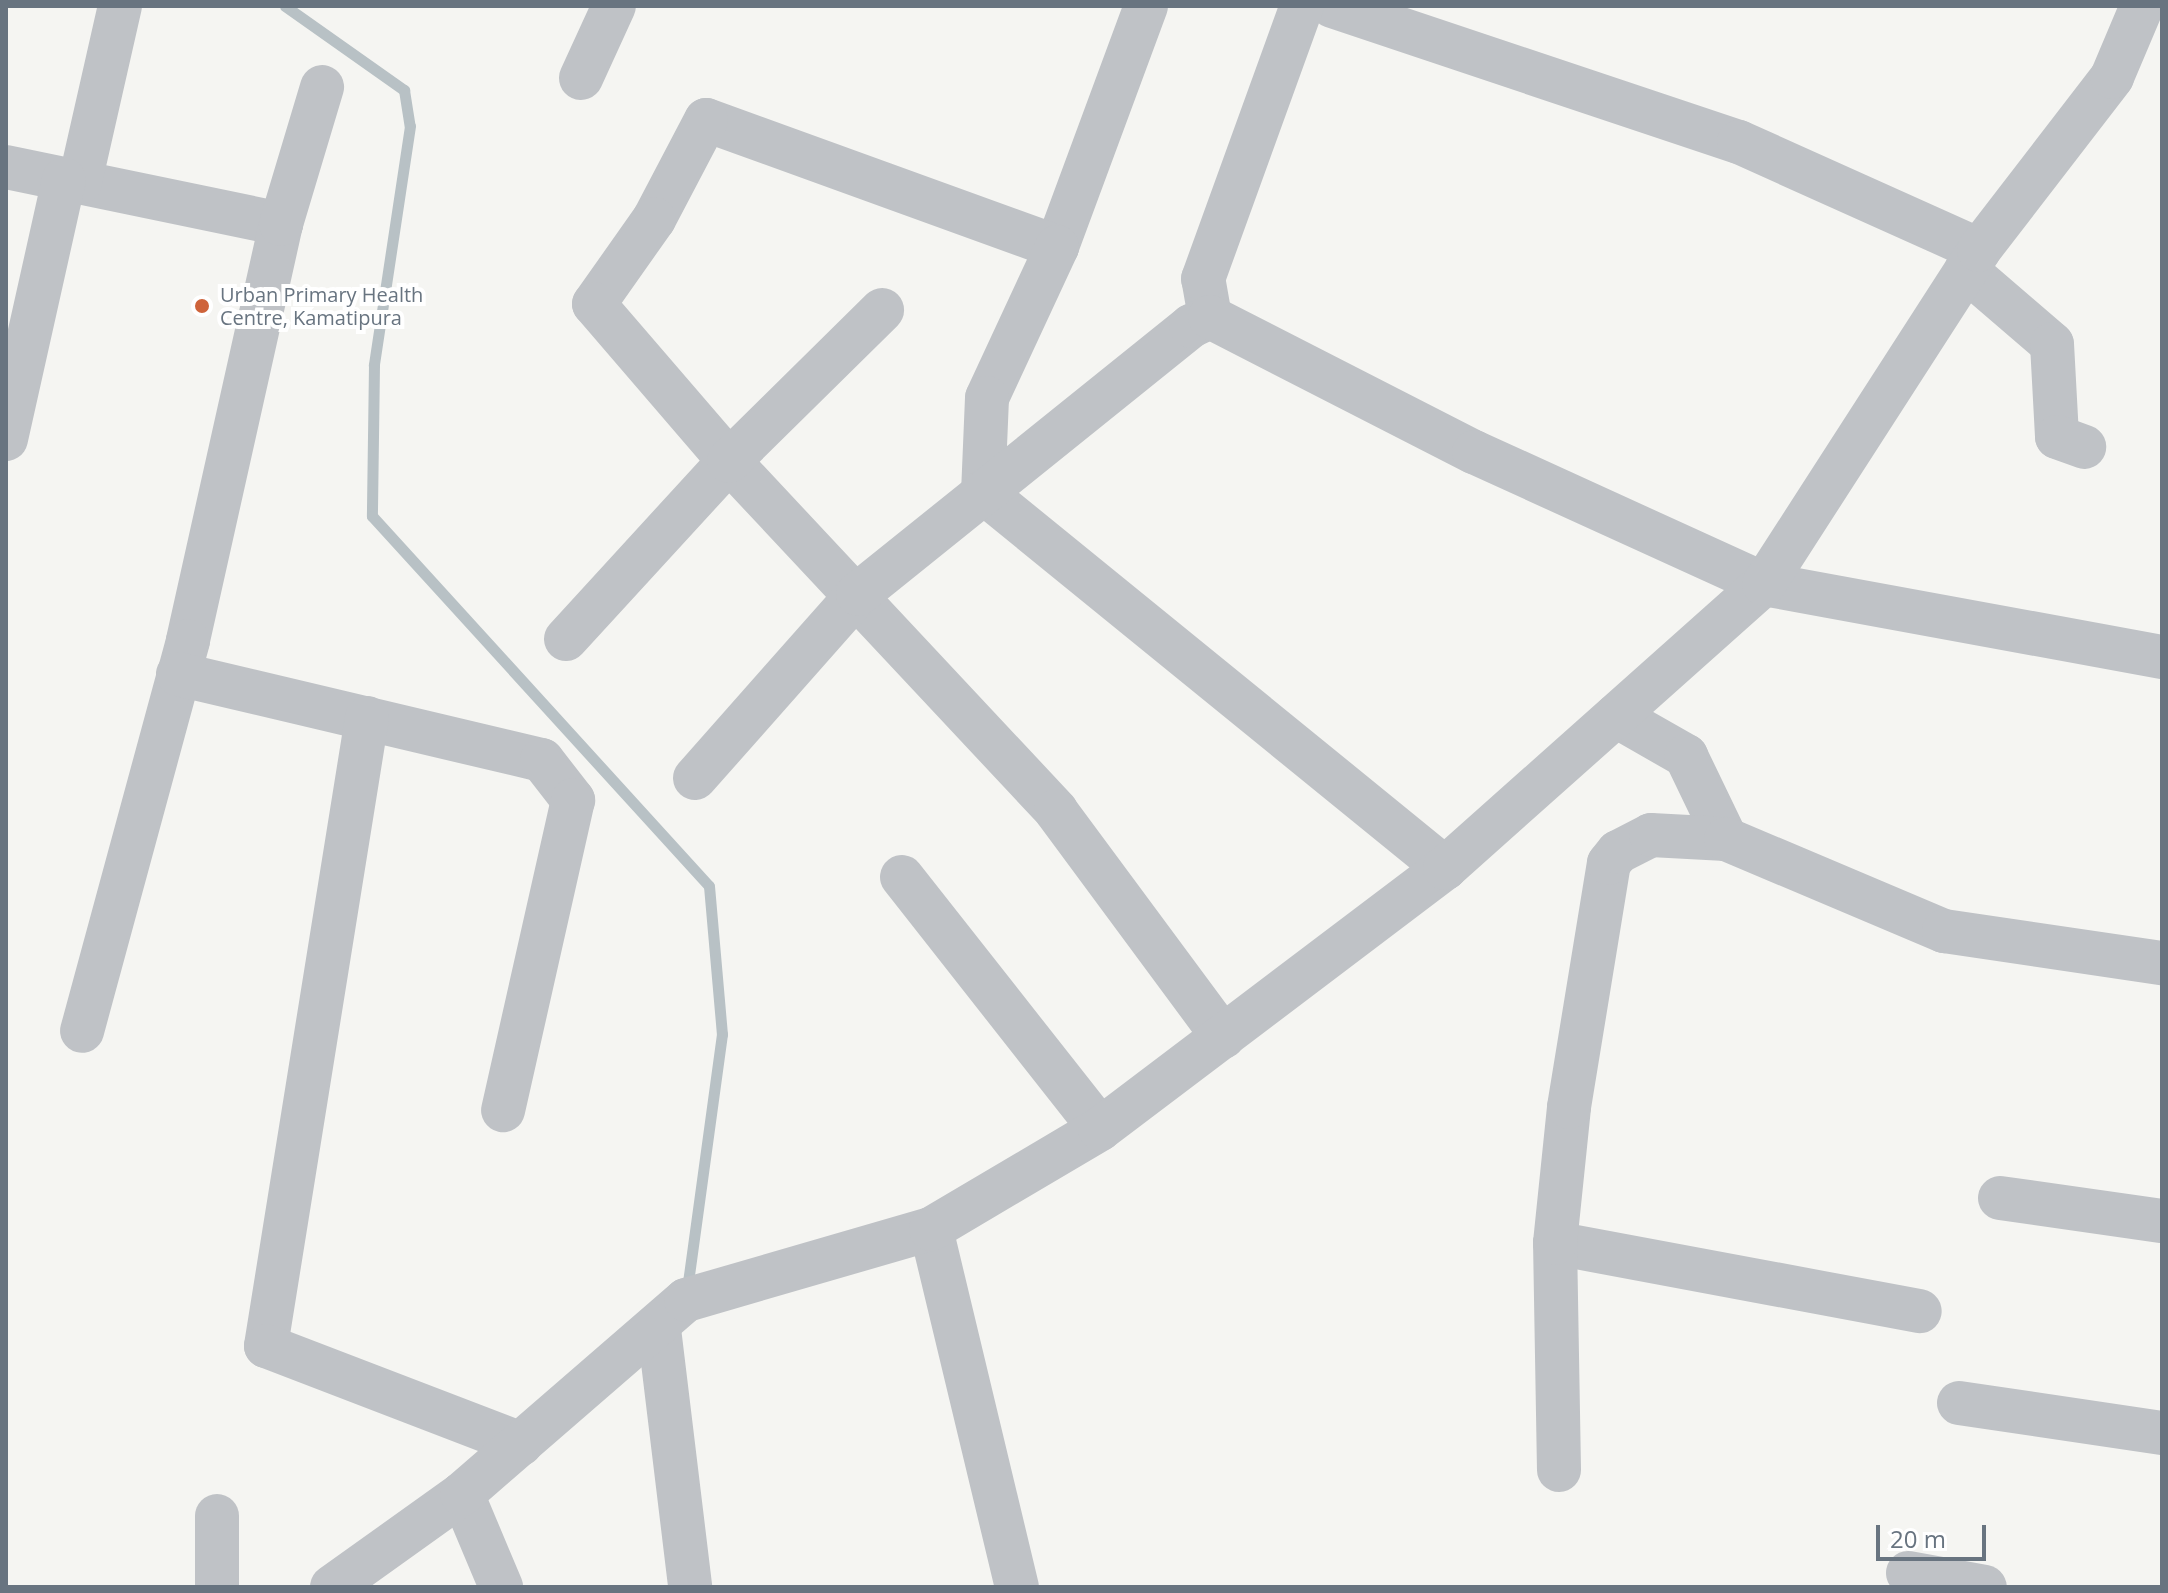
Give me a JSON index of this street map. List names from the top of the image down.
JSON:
{
  "places": ["Urban Primary Health Centre, Kamatipura"],
  "scale_bar": "20 m"
}
